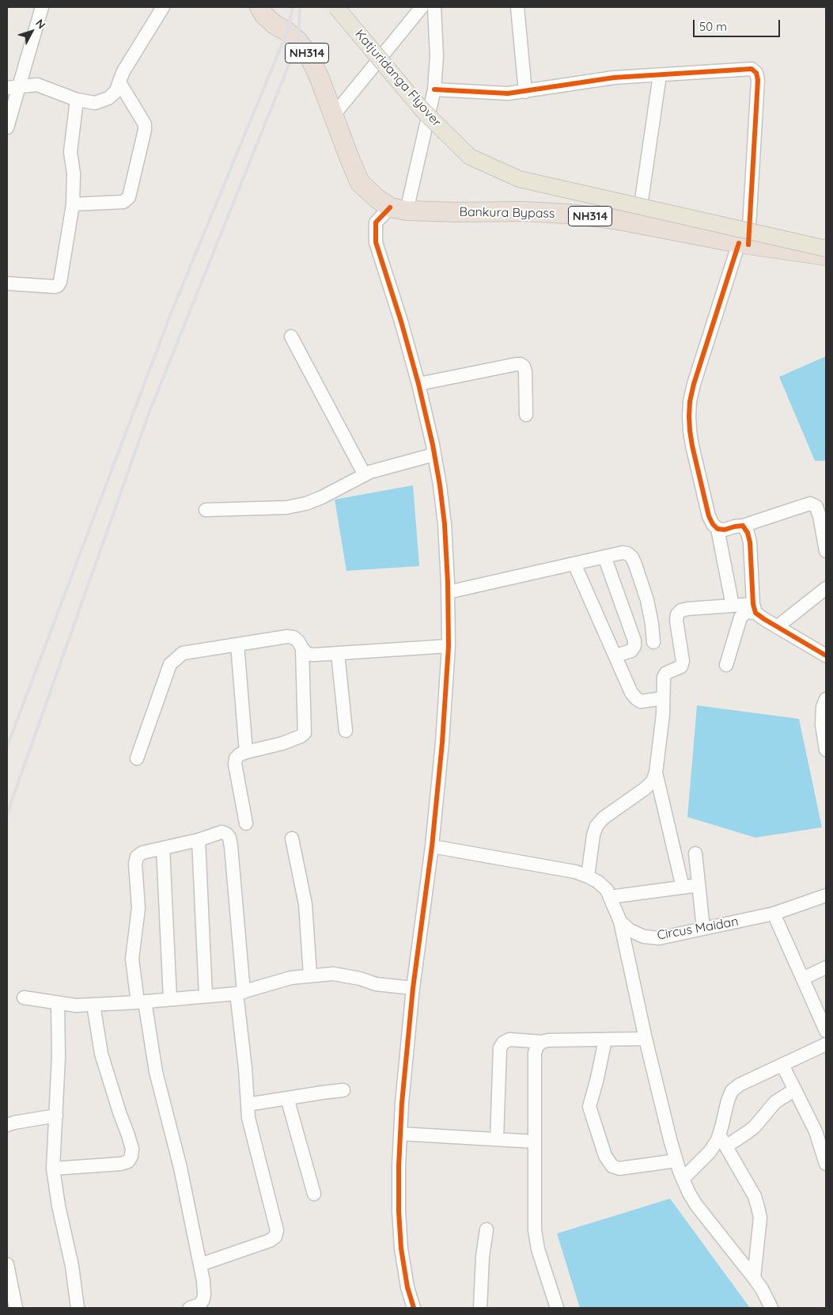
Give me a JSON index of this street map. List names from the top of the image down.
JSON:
{
  "streets": {
    "highway": ["NH314", "Bankura Bypass"],
    "main road": ["Katjuridanga Flyover"],
    "street": ["Circus Maidan"]
  },
  "crossings": [
    ["NH314", "Bankura Bypass"]
  ],
  "scale_bar": "50 m",
  "north": "top right"
}
